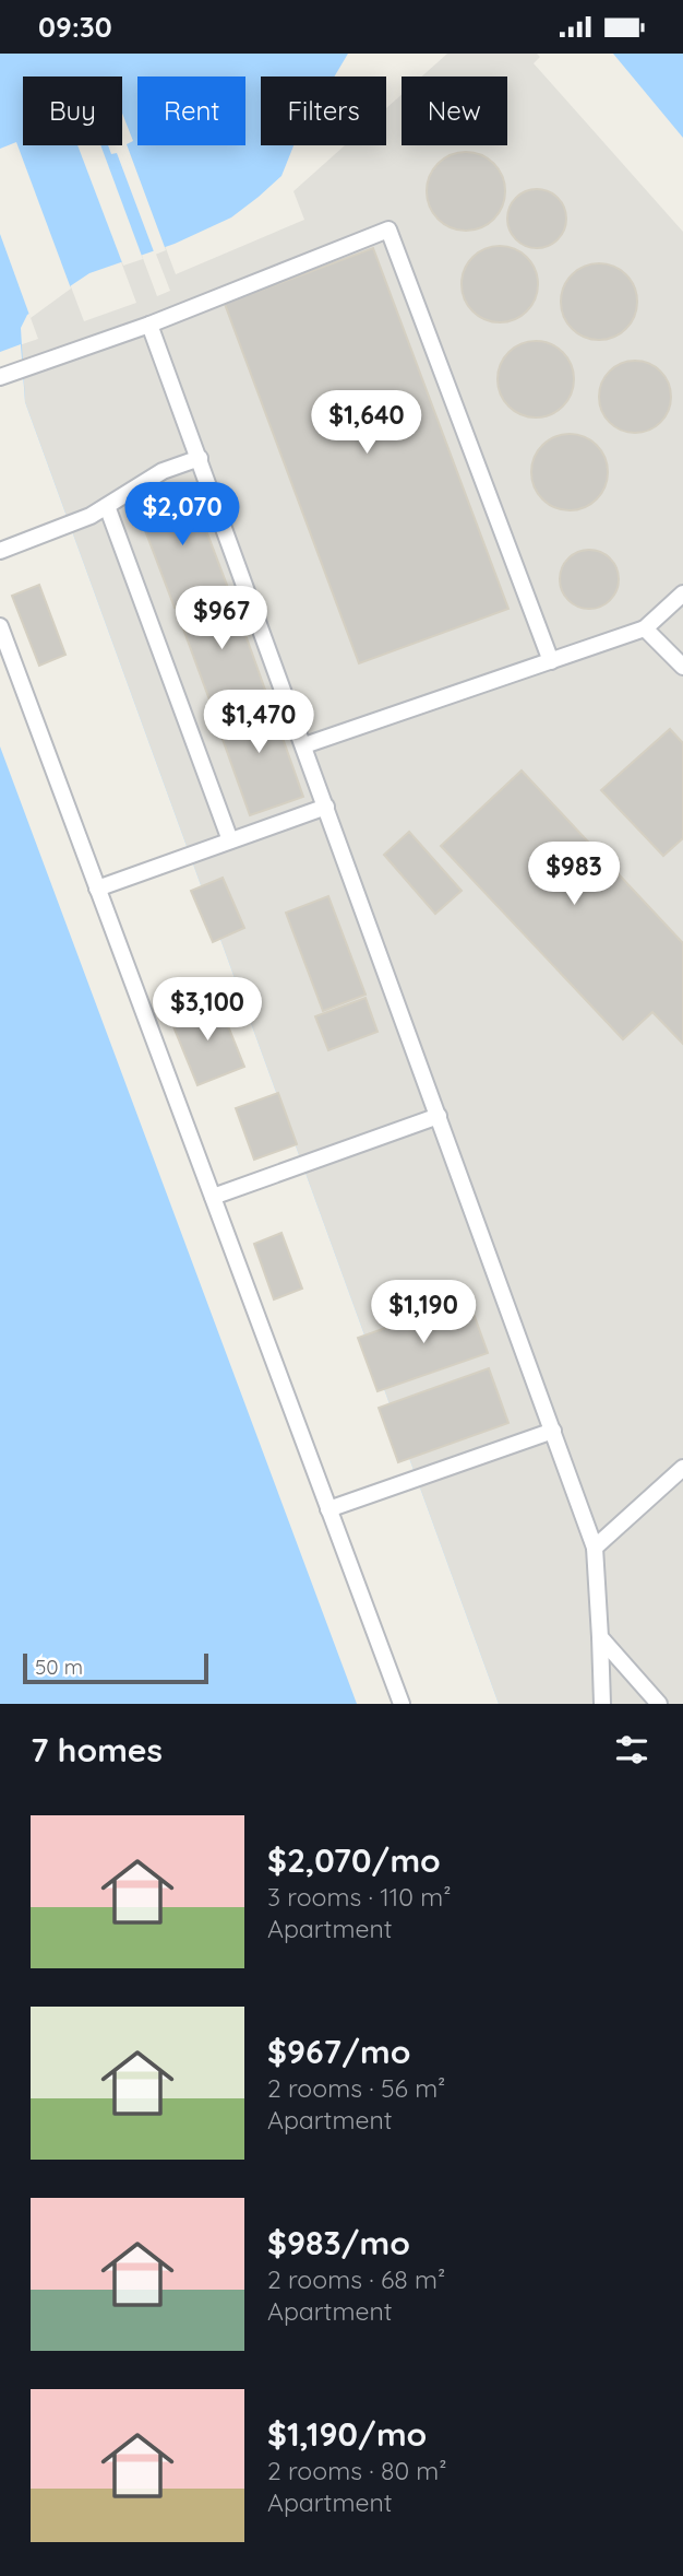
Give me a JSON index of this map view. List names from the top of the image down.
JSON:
{
  "scale_bar": "50 m",
  "page": {
    "status": "09:30",
    "chip": [
      "Buy",
      "Rent",
      "Filters",
      "New"
    ],
    "price": [
      "$1,640",
      "$2,070",
      "$967",
      "$1,470",
      "$983",
      "$3,100",
      "$1,190"
    ],
    "scale": "50 m",
    "heading": "7 homes",
    "list": [
      {
        "name": "$2,070/mo",
        "note": "3 rooms · 110 m² · Apartment"
      },
      {
        "name": "$967/mo",
        "note": "2 rooms · 56 m² · Apartment"
      },
      {
        "name": "$983/mo",
        "note": "2 rooms · 68 m² · Apartment"
      },
      {
        "name": "$1,190/mo",
        "note": "2 rooms · 80 m² · Apartment"
      }
    ]
  }
}
